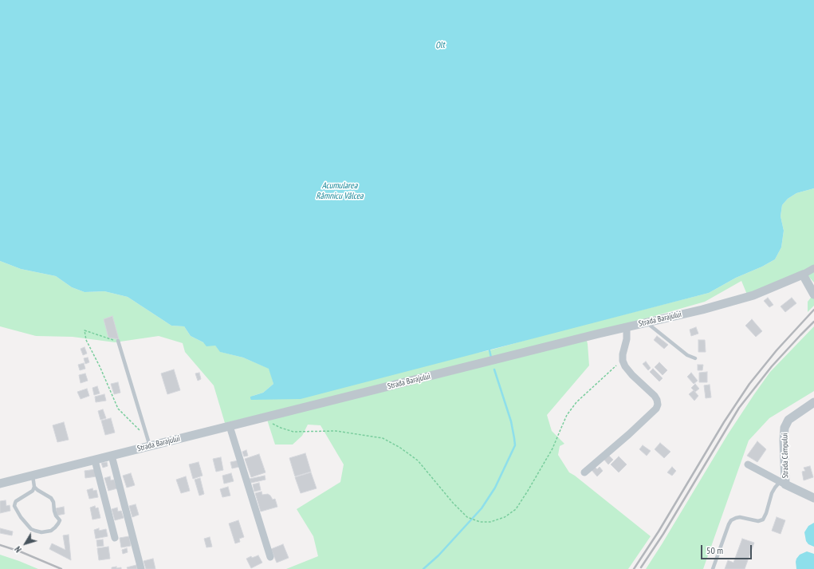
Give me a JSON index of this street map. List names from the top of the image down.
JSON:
{
  "streets": {
    "street": ["Strada Barajului", "Strada Câmpului"]
  },
  "water": ["Olt", "Acumularea Râmnicu Vâlcea"],
  "scale_bar": "50 m",
  "north": "bottom left"
}
